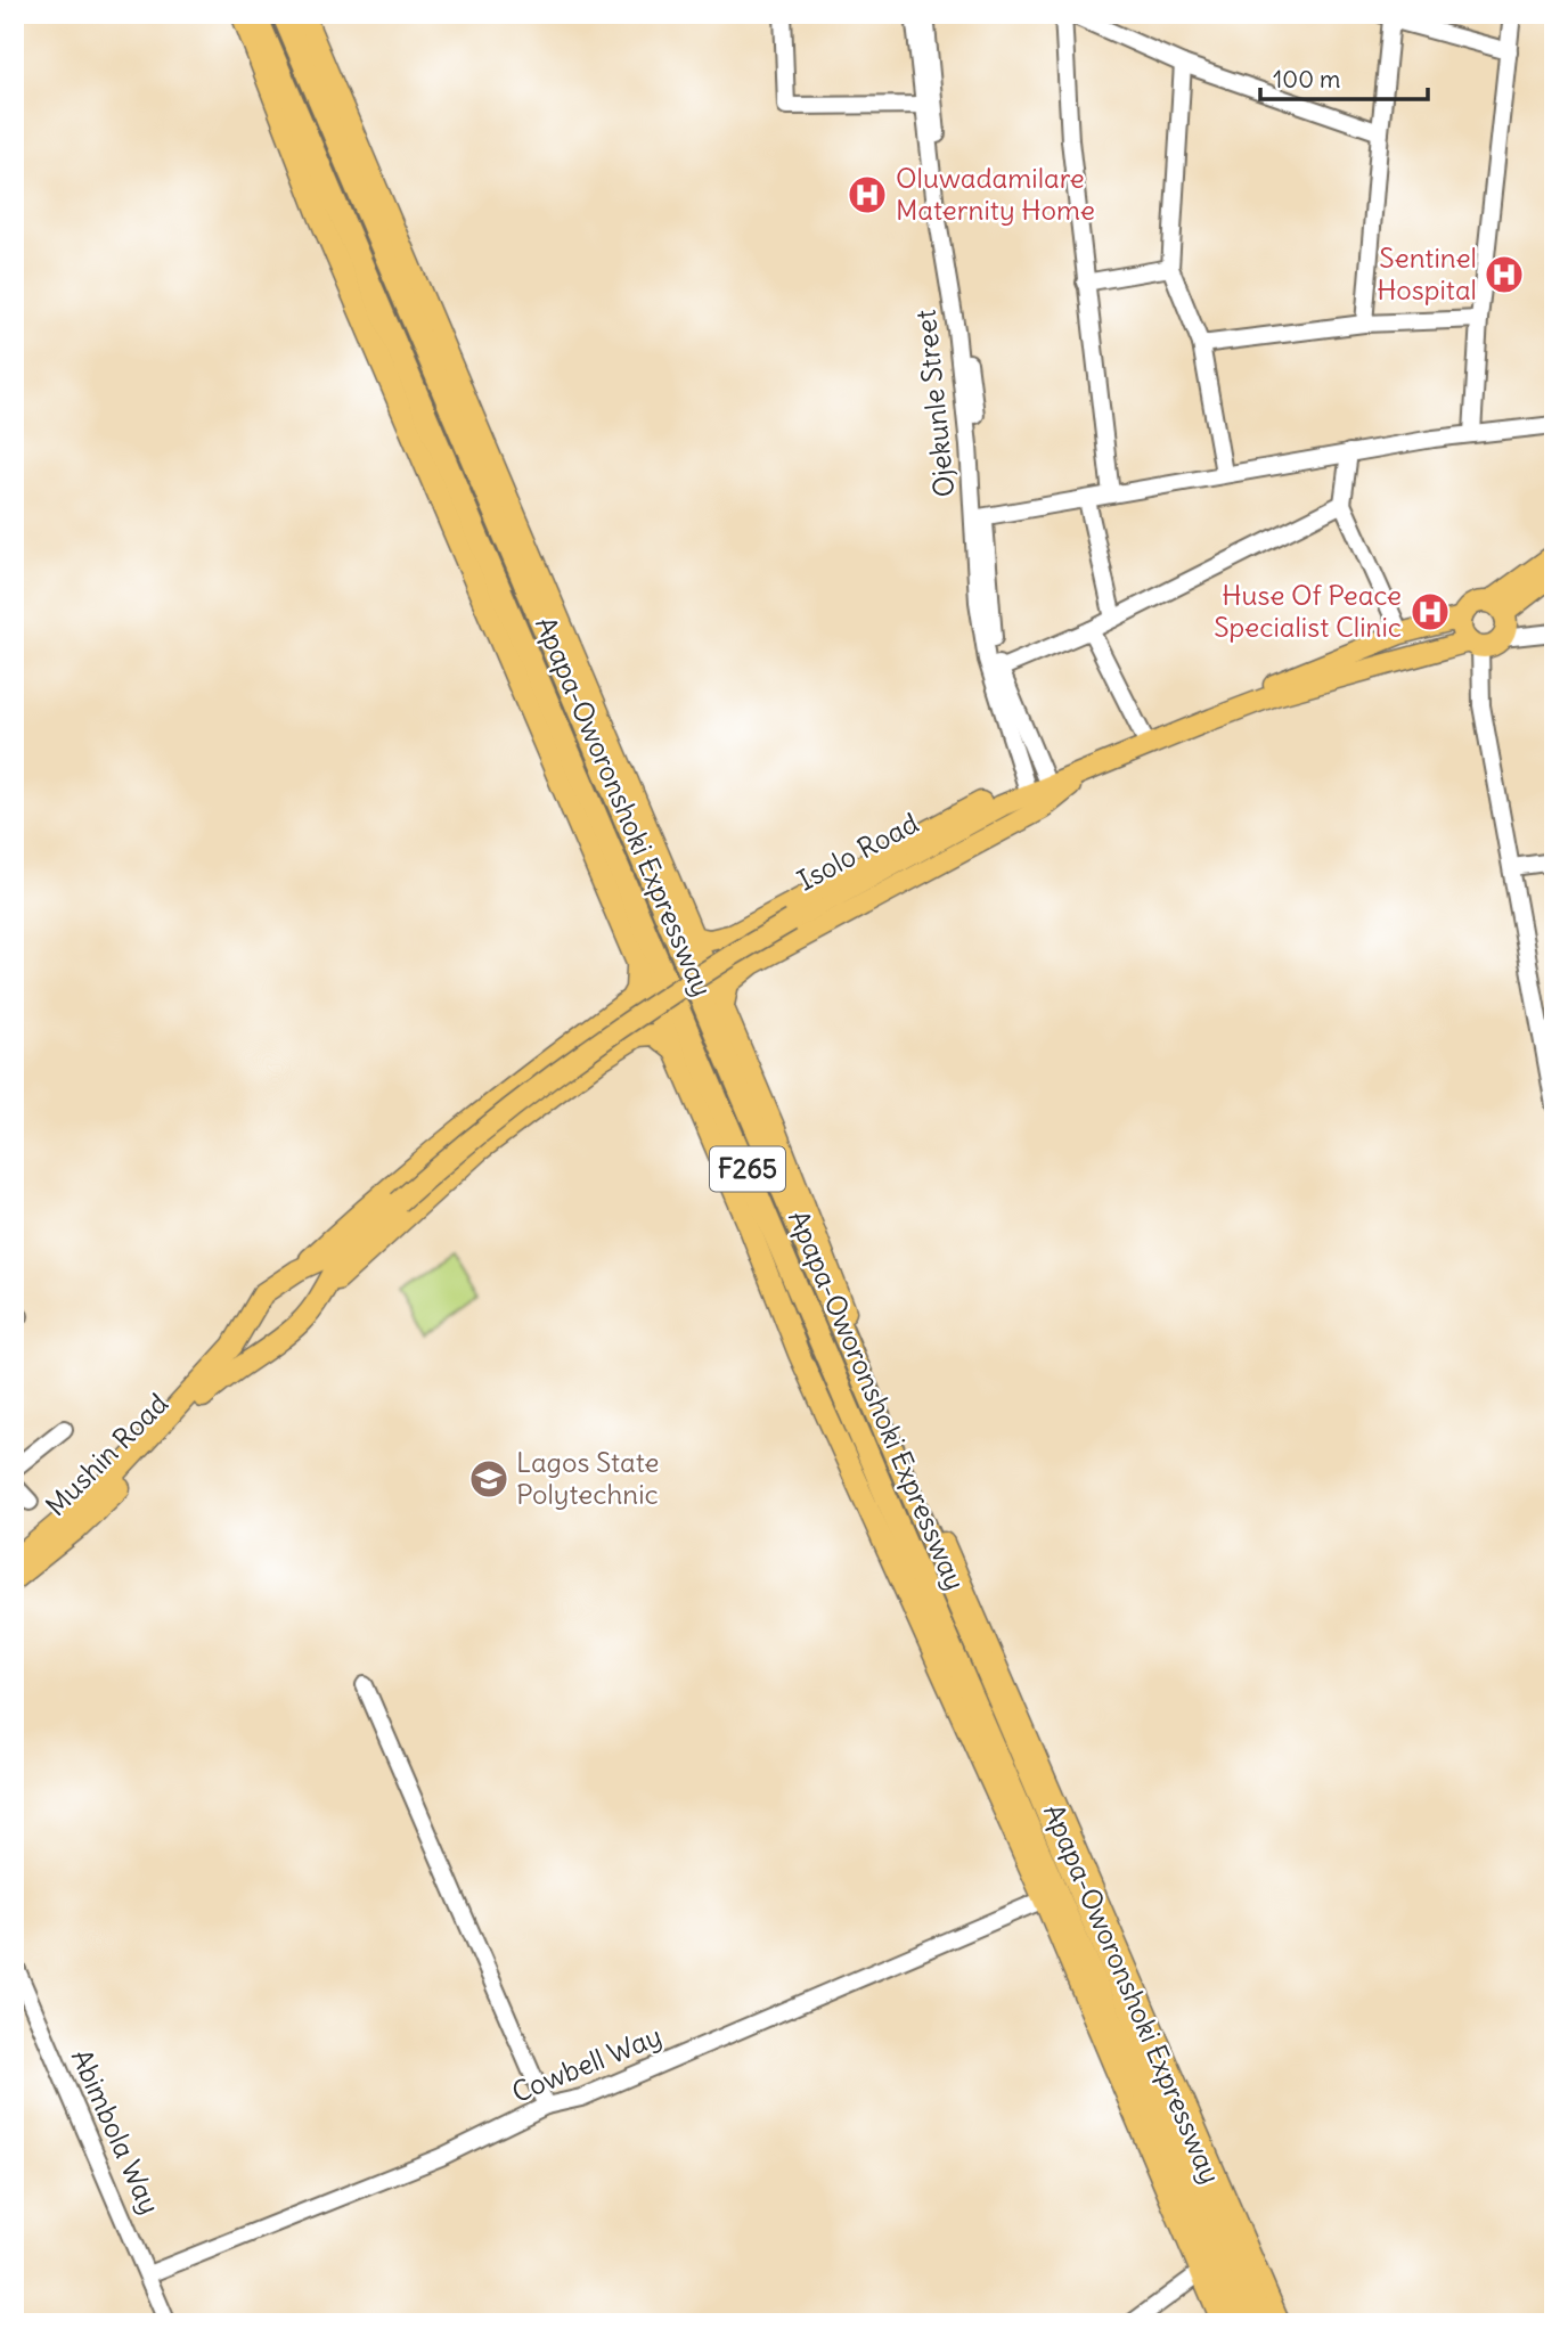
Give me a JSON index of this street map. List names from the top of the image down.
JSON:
{
  "streets": {
    "highway": ["Apapa-Oworonshoki Expressway", "F265"],
    "main road": ["Isolo Road", "Mushin Road"],
    "street": ["Ojekunle Street", "Cowbell Way", "Abimbola Way"]
  },
  "crossings": [
    ["Apapa-Oworonshoki Expressway", "Cowbell Way"],
    ["Cowbell Way", "Abimbola Way"]
  ],
  "places": {
    "hospital": ["Oluwadamilare Maternity Home", "Sentinel Hospital", "Huse Of Peace Specialist Clinic"],
    "school or university": ["Lagos State Polytechnic"]
  },
  "scale_bar": "100 m"
}
